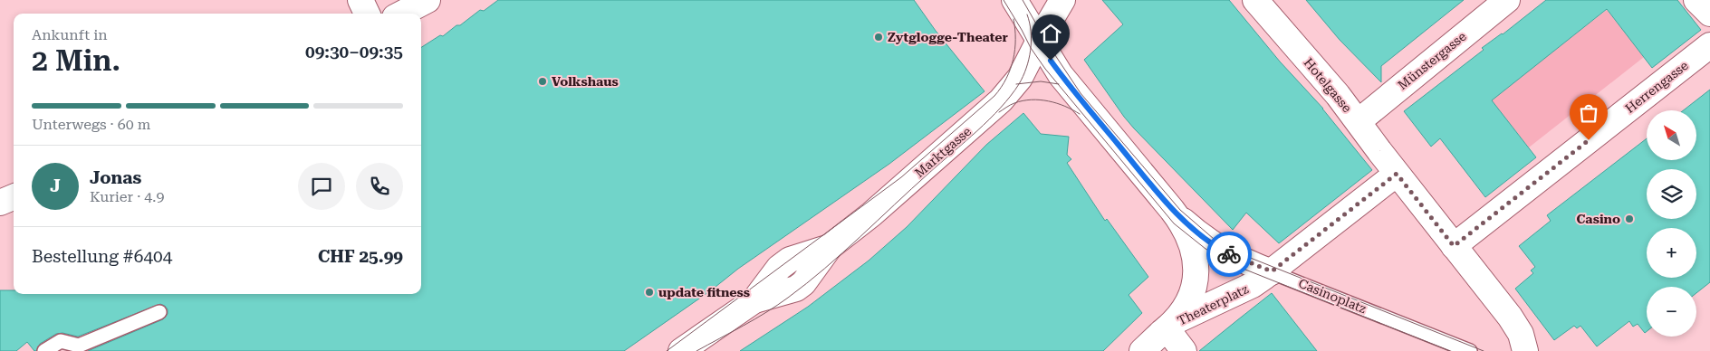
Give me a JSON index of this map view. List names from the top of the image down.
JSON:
{
  "streets": {
    "street": [
      "Münstergasse",
      "Hotelgasse",
      "Herrengasse",
      "Marktgasse",
      "Theaterplatz"
    ],
    "lane": ["Casinoplatz"]
  },
  "crossings": [
    ["Münstergasse", "Hotelgasse"],
    ["Marktgasse", "Theaterplatz"],
    ["Casinoplatz", "Theaterplatz"]
  ],
  "places": [
    "Zytglogge-Theater",
    "Volkshaus",
    "Casino",
    "update fitness"
  ],
  "north": "top left",
  "page": {
    "heading": ["2 Min.", "Ankunft in", "09:30–09:35"],
    "panel": [
      "Jonas",
      "Kurier · 4.9",
      "Bestellung #6404",
      "CHF 25.99"
    ],
    "bar": "Unterwegs · 60 m",
    "map_buttons": ["+", "−"],
    "round": "J"
  }
}
